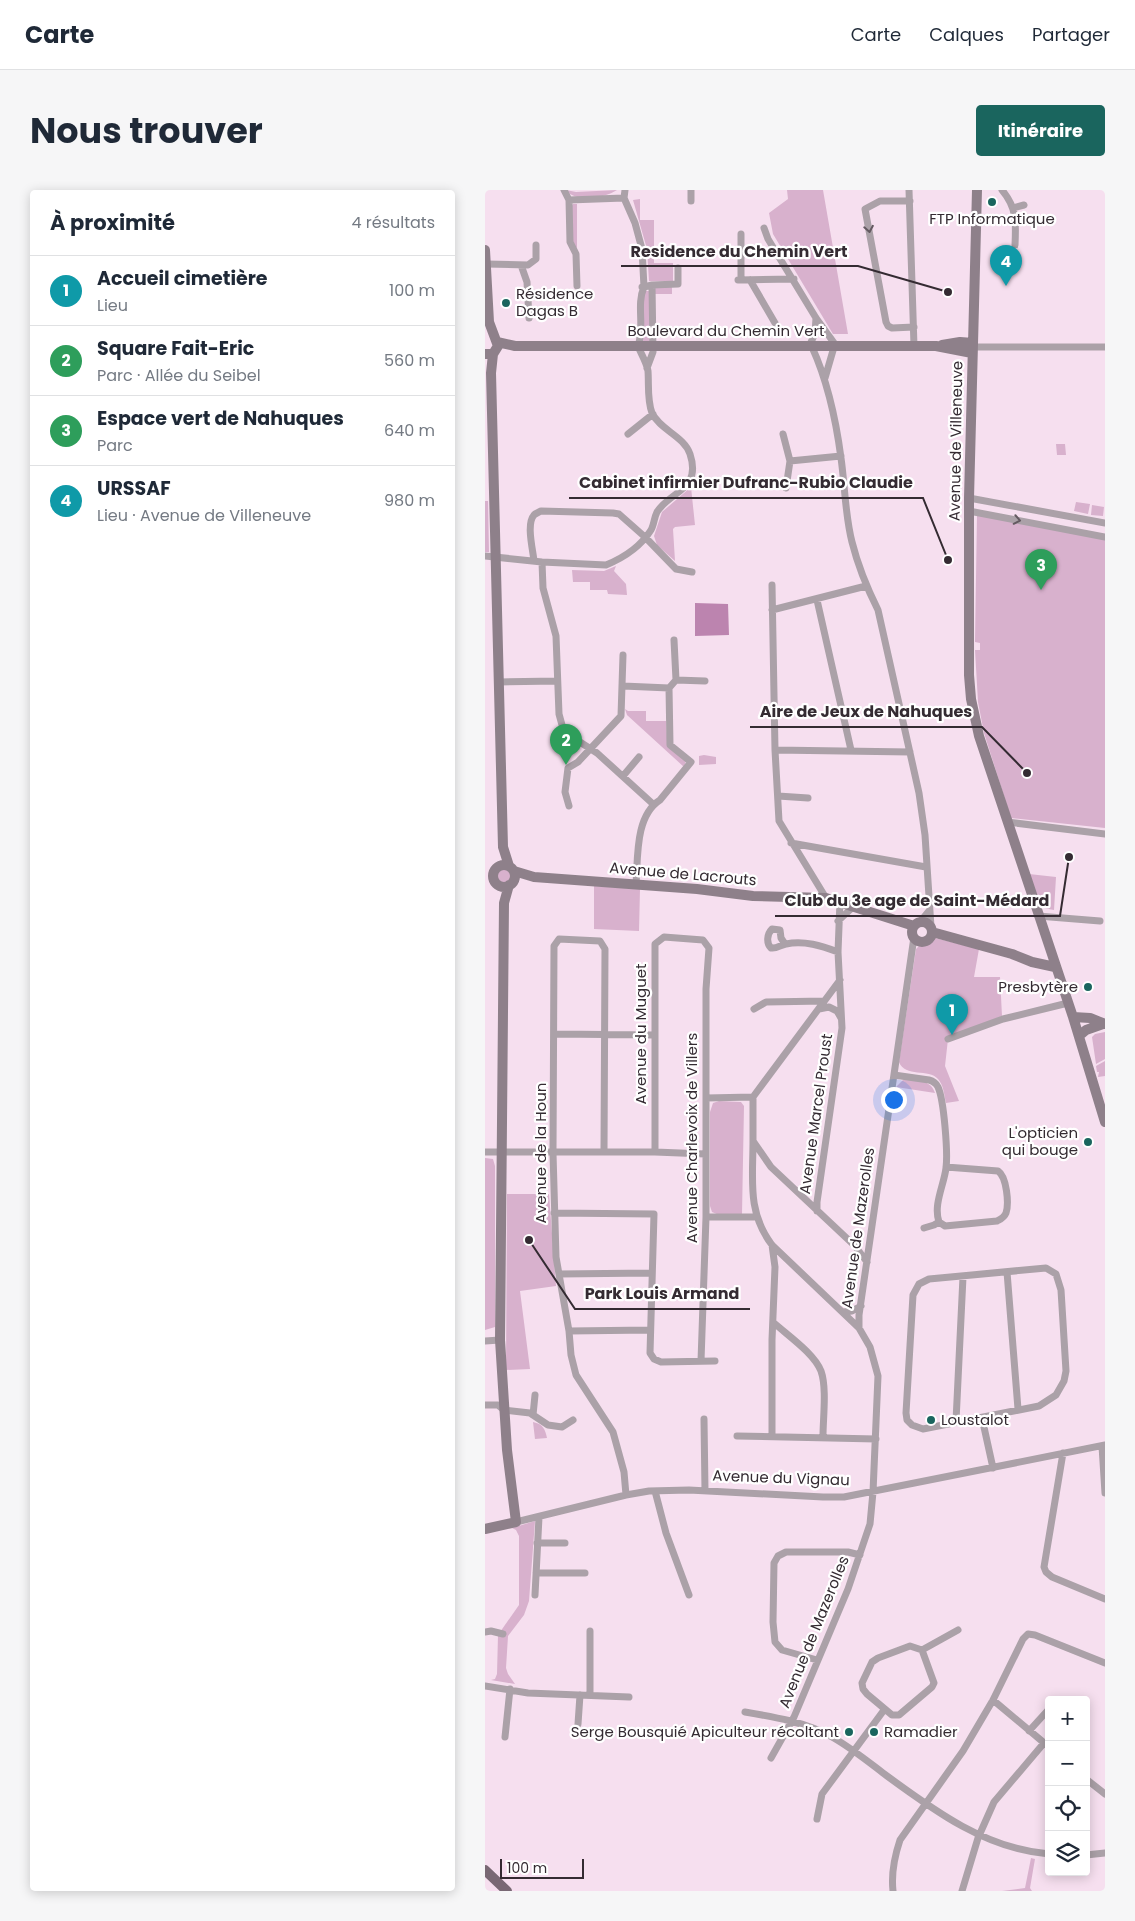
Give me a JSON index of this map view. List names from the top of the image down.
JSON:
{
  "streets": {
    "street": [
      "Boulevard du Chemin Vert",
      "Avenue de Villeneuve",
      "Avenue de Lacrouts",
      "Avenue du Muguet",
      "Avenue Marcel Proust",
      "Avenue Charlevoix de Villers",
      "Avenue de la Houn",
      "Avenue de Mazerolles",
      "Avenue du Vignau"
    ]
  },
  "crossings": [
    ["Boulevard du Chemin Vert", "Avenue de Villeneuve"],
    ["Avenue de Lacrouts", "Avenue Marcel Proust"],
    ["Avenue de Lacrouts", "Avenue de Mazerolles"],
    ["Avenue du Muguet", "Avenue Charlevoix de Villers"],
    ["Avenue de la Houn", "Avenue du Vignau"],
    ["Avenue de Mazerolles", "Avenue du Vignau"]
  ],
  "places": [
    "FTP Informatique",
    "Residence du Chemin Vert",
    "Résidence Dagas B",
    "Cabinet infirmier Dufranc-Rubio Claudie",
    "Aire de Jeux de Nahuques",
    "Club du 3e age de Saint-Médard",
    "Presbytère",
    "L'opticien qui bouge",
    "Park Louis Armand",
    "Loustalot",
    "Serge Bousquié Apiculteur récoltant",
    "Ramadier"
  ],
  "scale_bar": "100 m",
  "page": {
    "header": "Carte",
    "nav": ["Carte", "Calques", "Partager"],
    "title": "Nous trouver",
    "buttons": "Itinéraire",
    "heading": ["À proximité", "4 résultats"],
    "pins": [
      "4",
      "3",
      "2",
      "1"
    ],
    "list": [
      {
        "mark": "1",
        "name": "Accueil cimetière",
        "note": "Lieu",
        "value": "100 m"
      },
      {
        "mark": "2",
        "name": "Square Fait-Eric",
        "note": "Parc · Allée du Seibel",
        "value": "560 m"
      },
      {
        "mark": "3",
        "name": "Espace vert de Nahuques",
        "note": "Parc",
        "value": "640 m"
      },
      {
        "mark": "4",
        "name": "URSSAF",
        "note": "Lieu · Avenue de Villeneuve",
        "value": "980 m"
      }
    ],
    "map_buttons": ["+", "−"],
    "scale": "100 m"
  }
}
